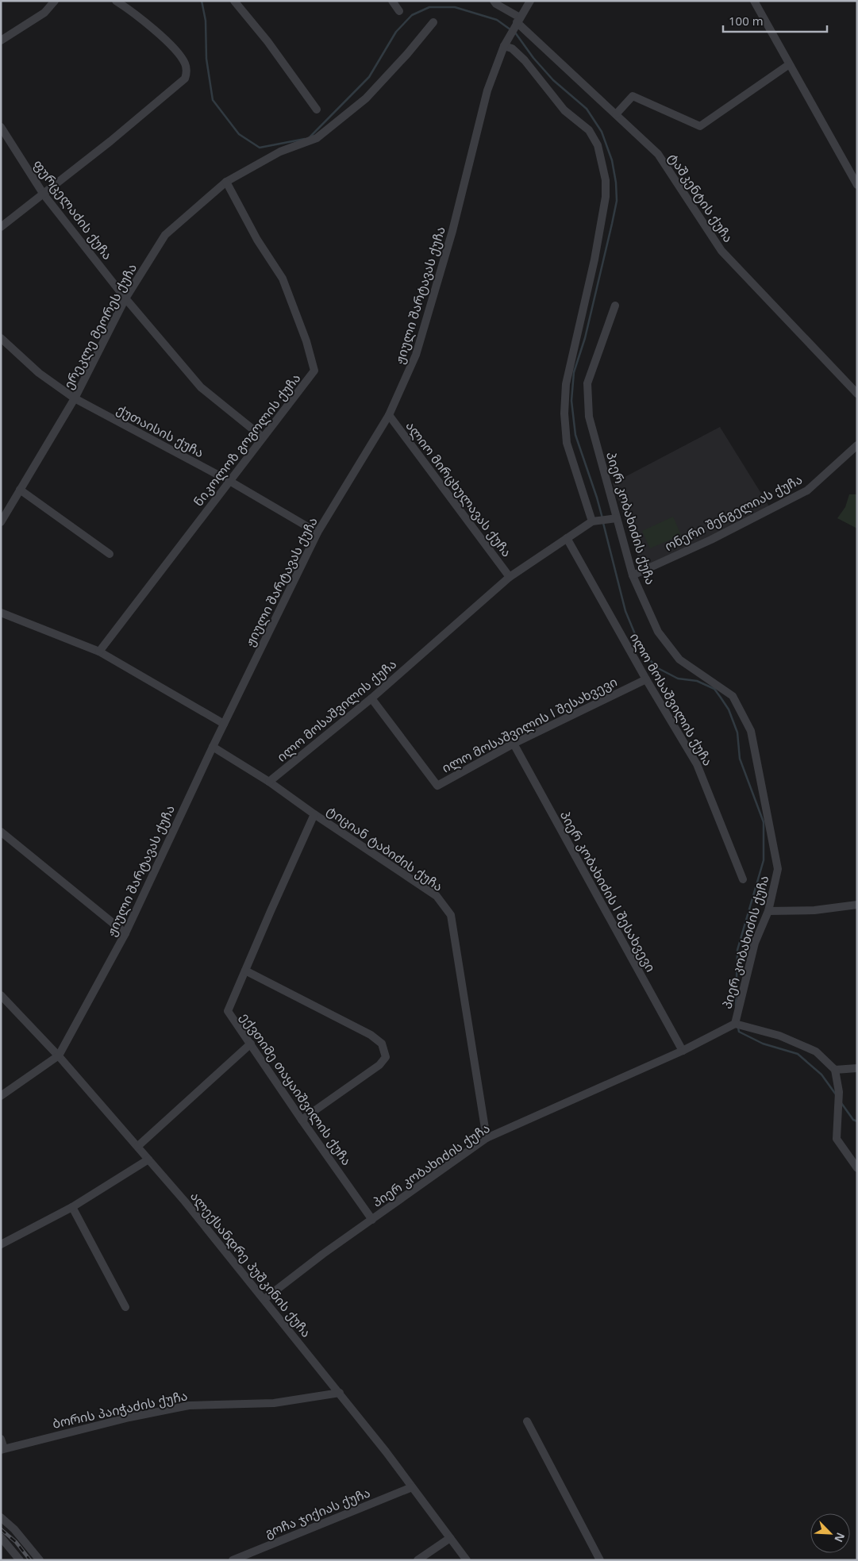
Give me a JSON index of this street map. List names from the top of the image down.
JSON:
{
  "streets": {
    "street": [
      "ტაშკენტის ქუჩა",
      "ფურცელაძის ქუჩა",
      "ჟიული შარტავას ქუჩა",
      "ერეკლე მეორეს ქუჩა",
      "ქუთაისის ქუჩა",
      "ნიკოლოზ გოგოლის ქუჩა",
      "ალიო მირცხულავას ქუჩა",
      "ონერი შენგელიას ქუჩა",
      "პიერ კობახიძის ქუჩა",
      "ილო მოსაშვილის ქუჩა",
      "ილო მოსაშვილის I შესახვევი",
      "ტიციან ტაბიძის ქუჩა",
      "პიერ კობახიძის I შესახვევი",
      "ექვთიმე თაყაიშვილის ქუჩა",
      "ალექსანდრე პუშკინის ქუჩა",
      "ბორის პაიჭაძის ქუჩა",
      "გოჩა ჯიქიას ქუჩა"
    ]
  },
  "crossings": [
    ["ტაშკენტის ქუჩა", "ჟიული შარტავას ქუჩა"],
    ["ფურცელაძის ქუჩა", "ერეკლე მეორეს ქუჩა"],
    ["ფურცელაძის ქუჩა", "ნიკოლოზ გოგოლის ქუჩა"],
    ["ჟიული შარტავას ქუჩა", "ქუთაისის ქუჩა"],
    ["ჟიული შარტავას ქუჩა", "ალიო მირცხულავას ქუჩა"],
    ["ჟიული შარტავას ქუჩა", "ტიციან ტაბიძის ქუჩა"],
    ["ჟიული შარტავას ქუჩა", "ალექსანდრე პუშკინის ქუჩა"],
    ["ერეკლე მეორეს ქუჩა", "ქუთაისის ქუჩა"],
    ["ერეკლე მეორეს ქუჩა", "ნიკოლოზ გოგოლის ქუჩა"],
    ["ქუთაისის ქუჩა", "ნიკოლოზ გოგოლის ქუჩა"],
    ["ალიო მირცხულავას ქუჩა", "ილო მოსაშვილის ქუჩა"],
    ["ონერი შენგელიას ქუჩა", "პიერ კობახიძის ქუჩა"],
    ["პიერ კობახიძის ქუჩა", "ტიციან ტაბიძის ქუჩა"],
    ["პიერ კობახიძის ქუჩა", "პიერ კობახიძის I შესახვევი"],
    ["პიერ კობახიძის ქუჩა", "ექვთიმე თაყაიშვილის ქუჩა"],
    ["პიერ კობახიძის ქუჩა", "ალექსანდრე პუშკინის ქუჩა"],
    ["ილო მოსაშვილის ქუჩა", "ილო მოსაშვილის I შესახვევი"],
    ["ილო მოსაშვილის ქუჩა", "ტიციან ტაბიძის ქუჩა"],
    ["ილო მოსაშვილის I შესახვევი", "პიერ კობახიძის I შესახვევი"],
    ["ტიციან ტაბიძის ქუჩა", "ექვთიმე თაყაიშვილის ქუჩა"],
    ["ალექსანდრე პუშკინის ქუჩა", "ბორის პაიჭაძის ქუჩა"],
    ["ალექსანდრე პუშკინის ქუჩა", "გოჩა ჯიქიას ქუჩა"]
  ],
  "scale_bar": "100 m",
  "north": "bottom right"
}
